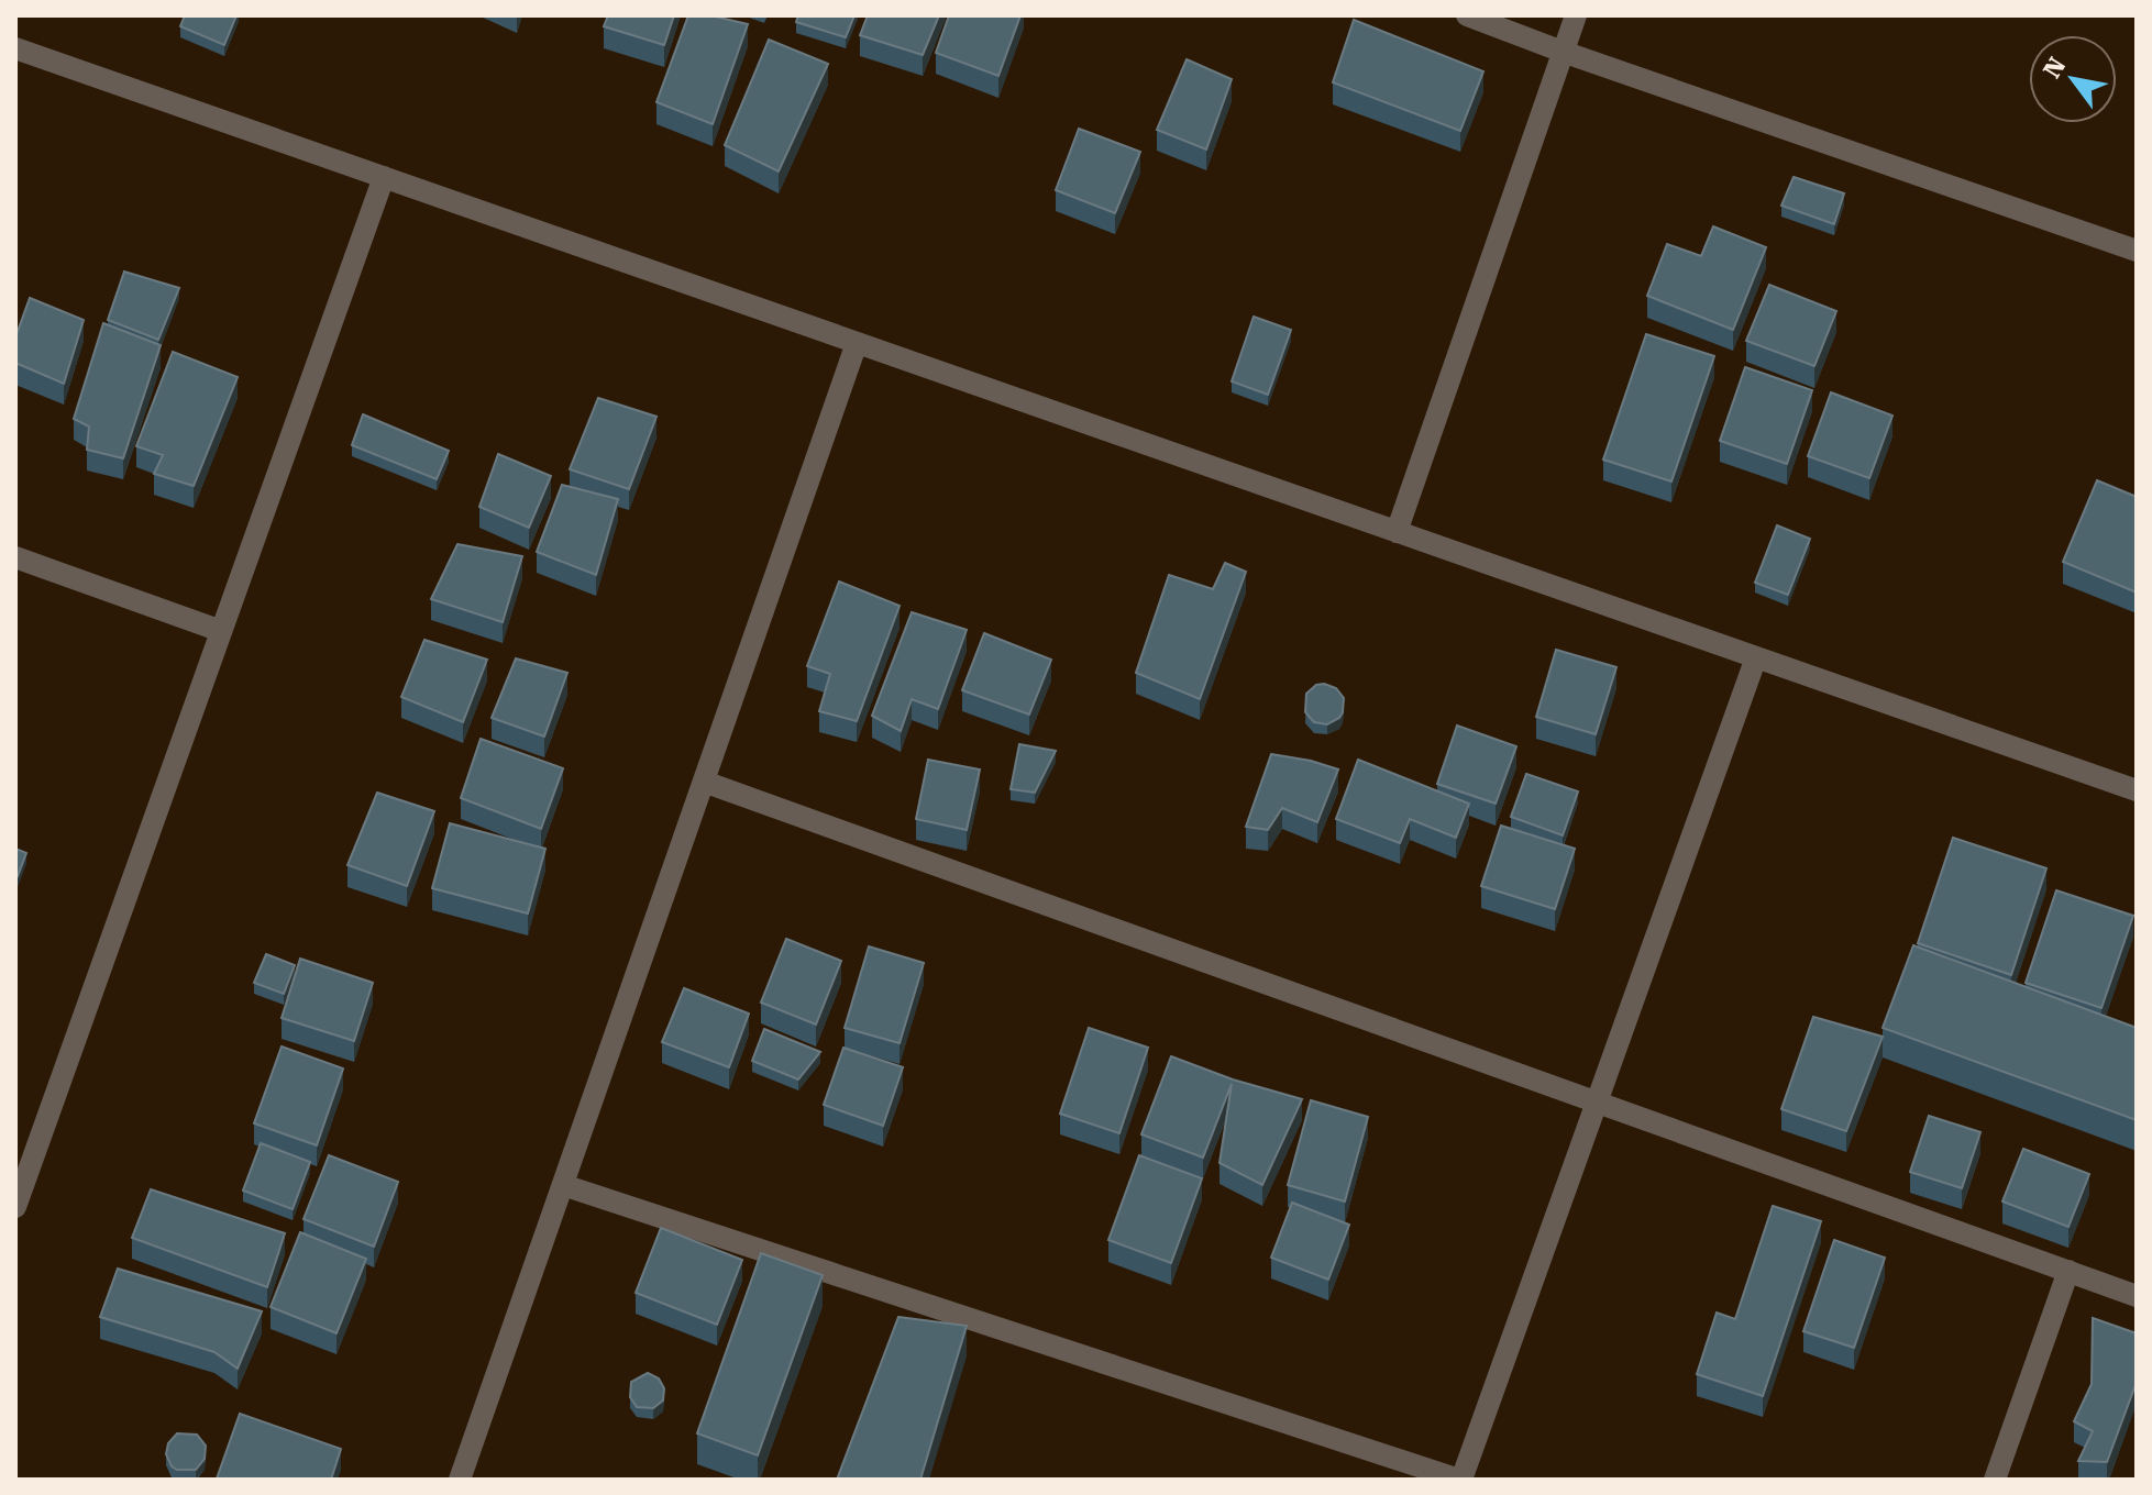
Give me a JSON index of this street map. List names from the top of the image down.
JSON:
{
  "north": "top left"
}
